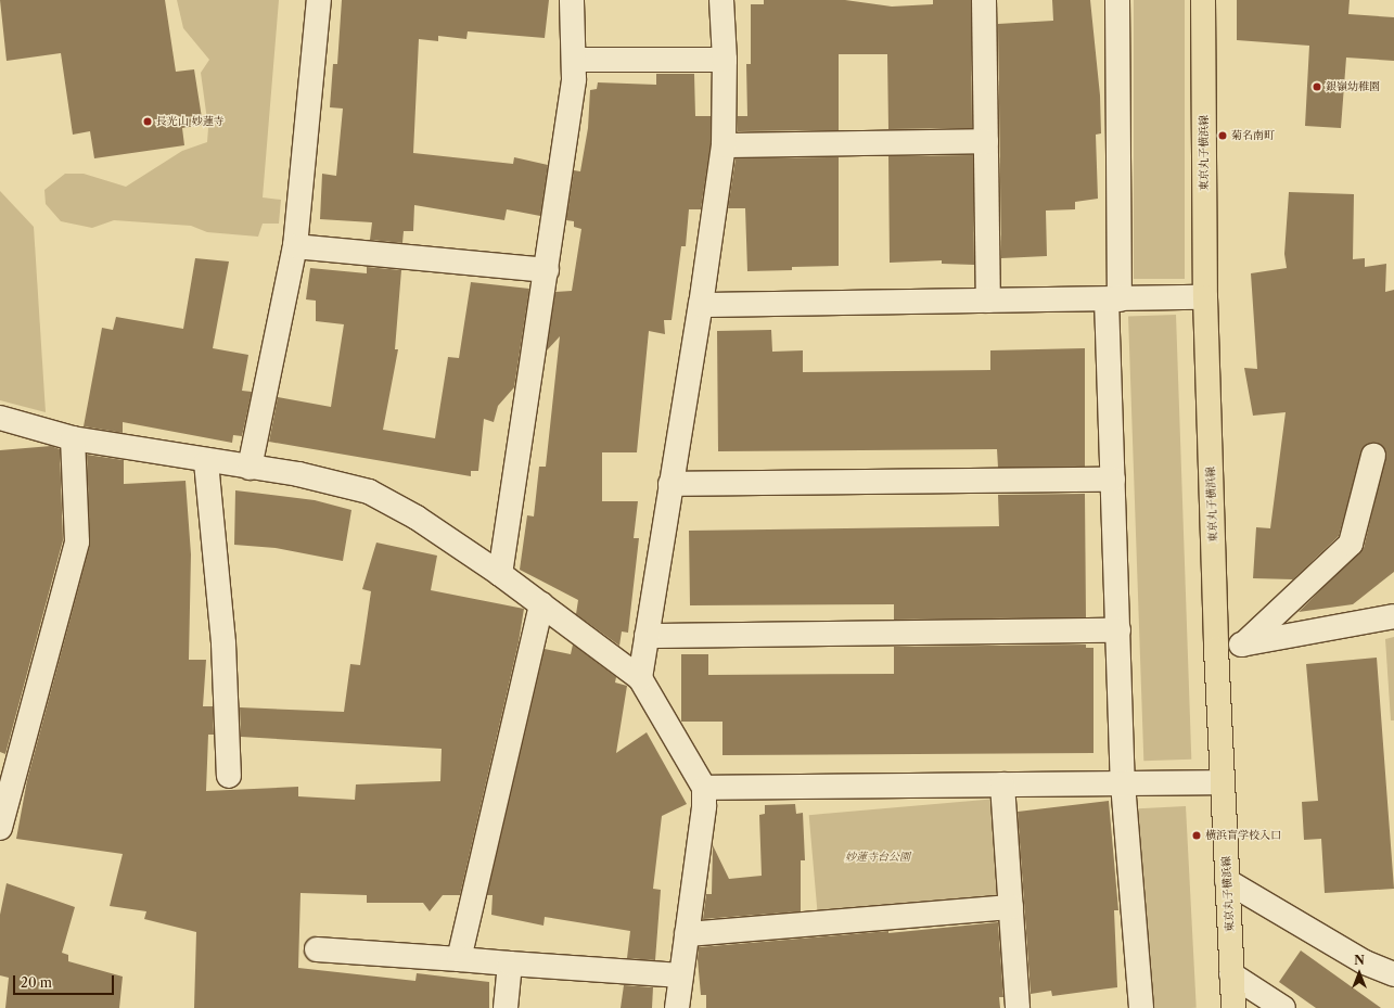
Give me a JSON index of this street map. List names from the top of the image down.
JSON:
{
  "streets": {
    "main road": ["東京丸子横浜線"]
  },
  "parks": ["妙蓮寺台公園"],
  "places": [
    "銀嶺幼稚園",
    "長光山 妙蓮寺",
    "菊名南町",
    "横浜盲学校入口"
  ],
  "scale_bar": "20 m",
  "north": "top"
}
